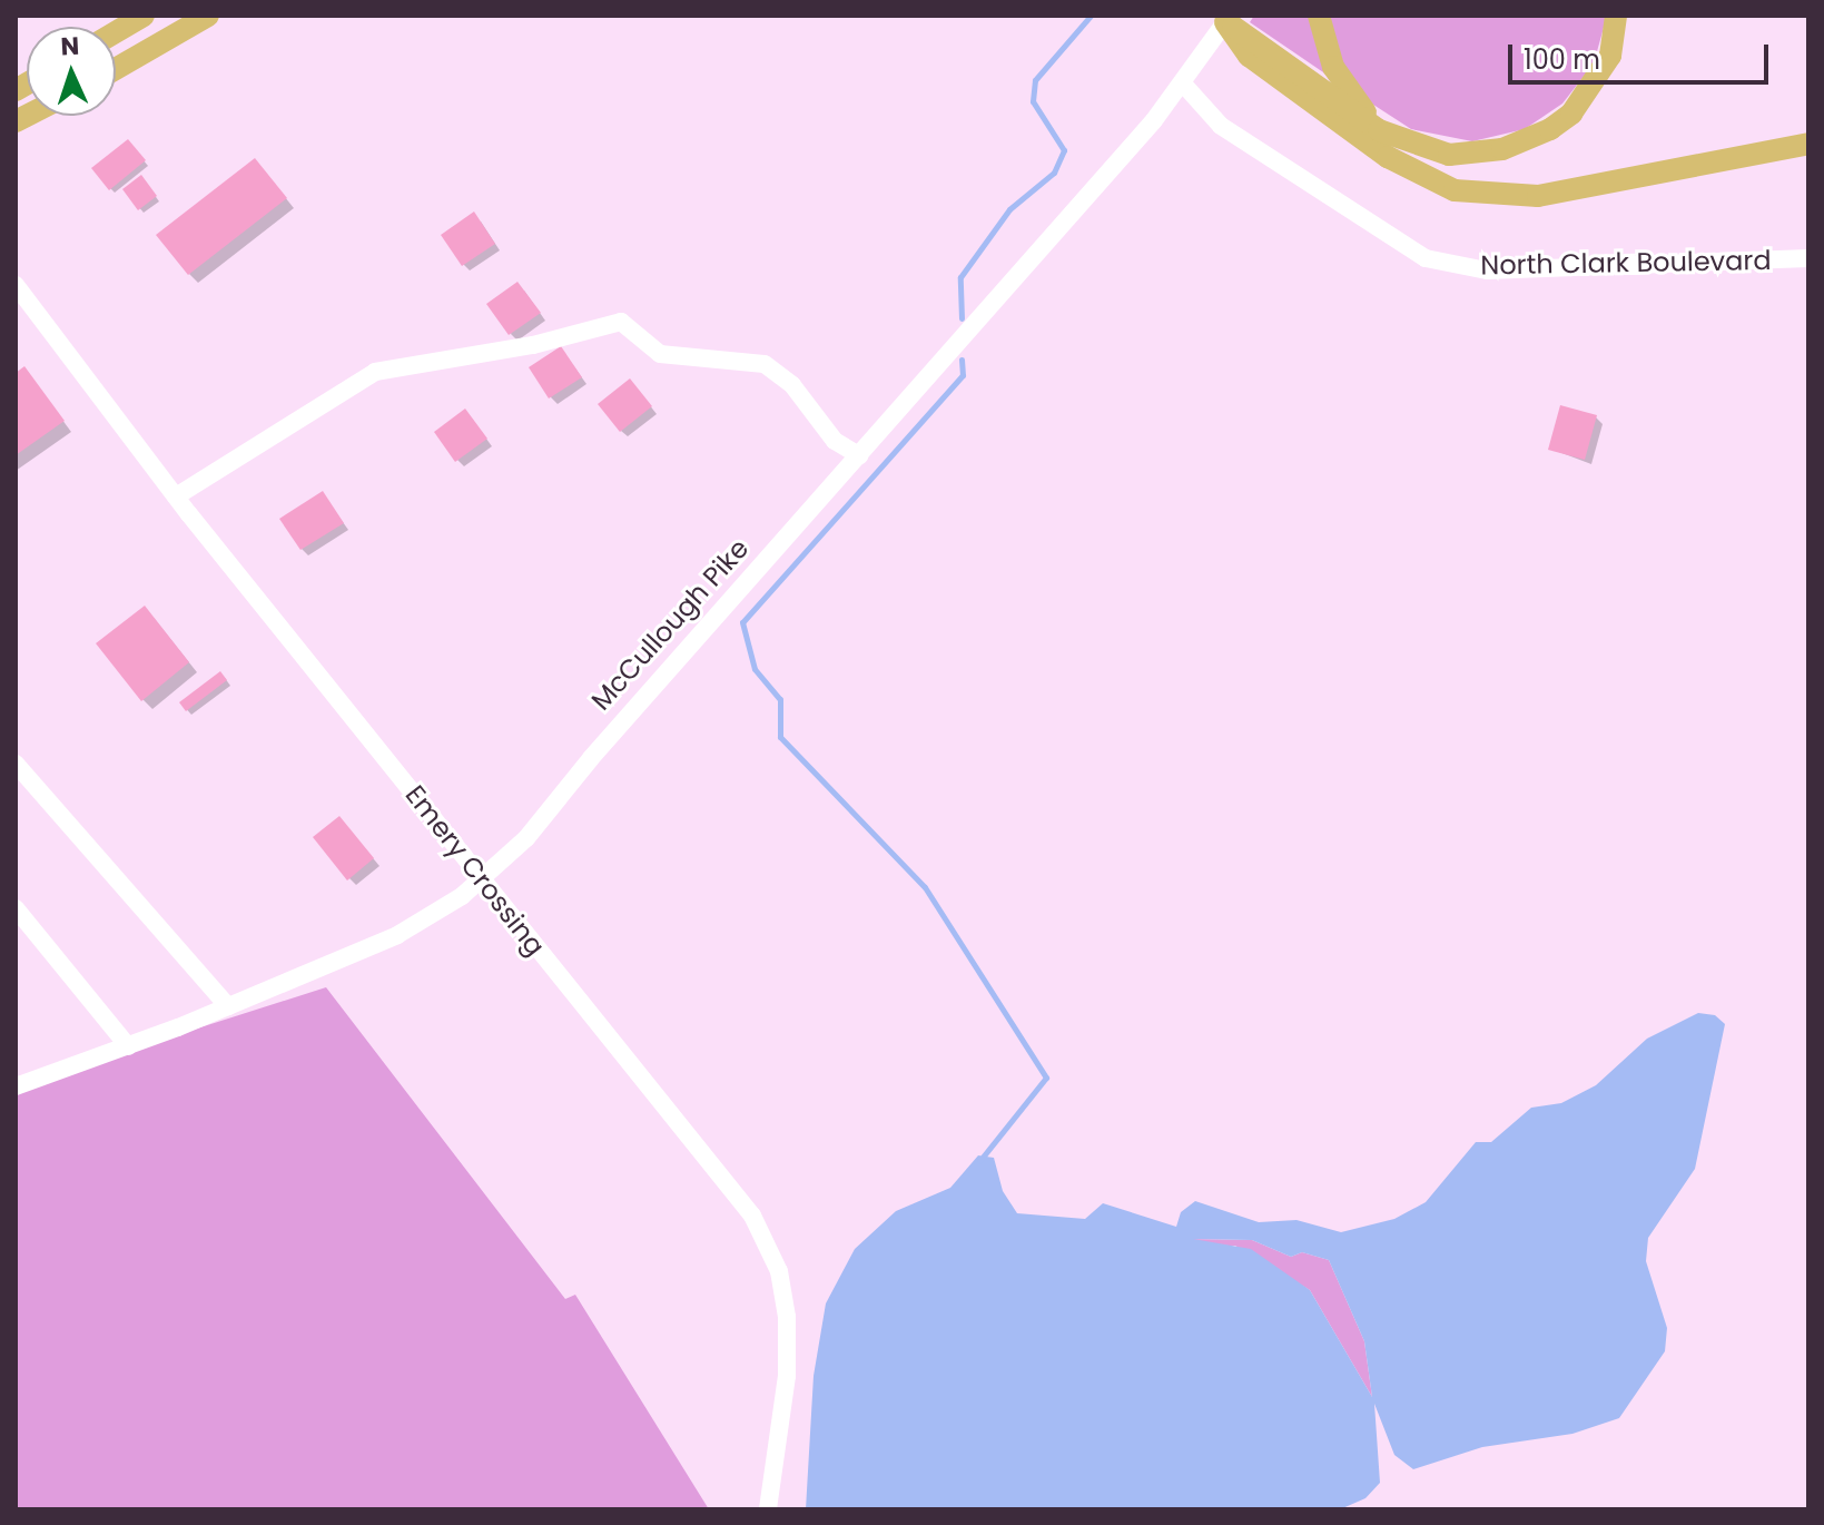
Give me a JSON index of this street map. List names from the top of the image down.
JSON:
{
  "streets": {
    "street": ["North Clark Boulevard", "McCullough Pike", "Emery Crossing"]
  },
  "crossings": [
    ["North Clark Boulevard", "McCullough Pike"],
    ["McCullough Pike", "Emery Crossing"]
  ],
  "scale_bar": "100 m",
  "north": "top"
}
